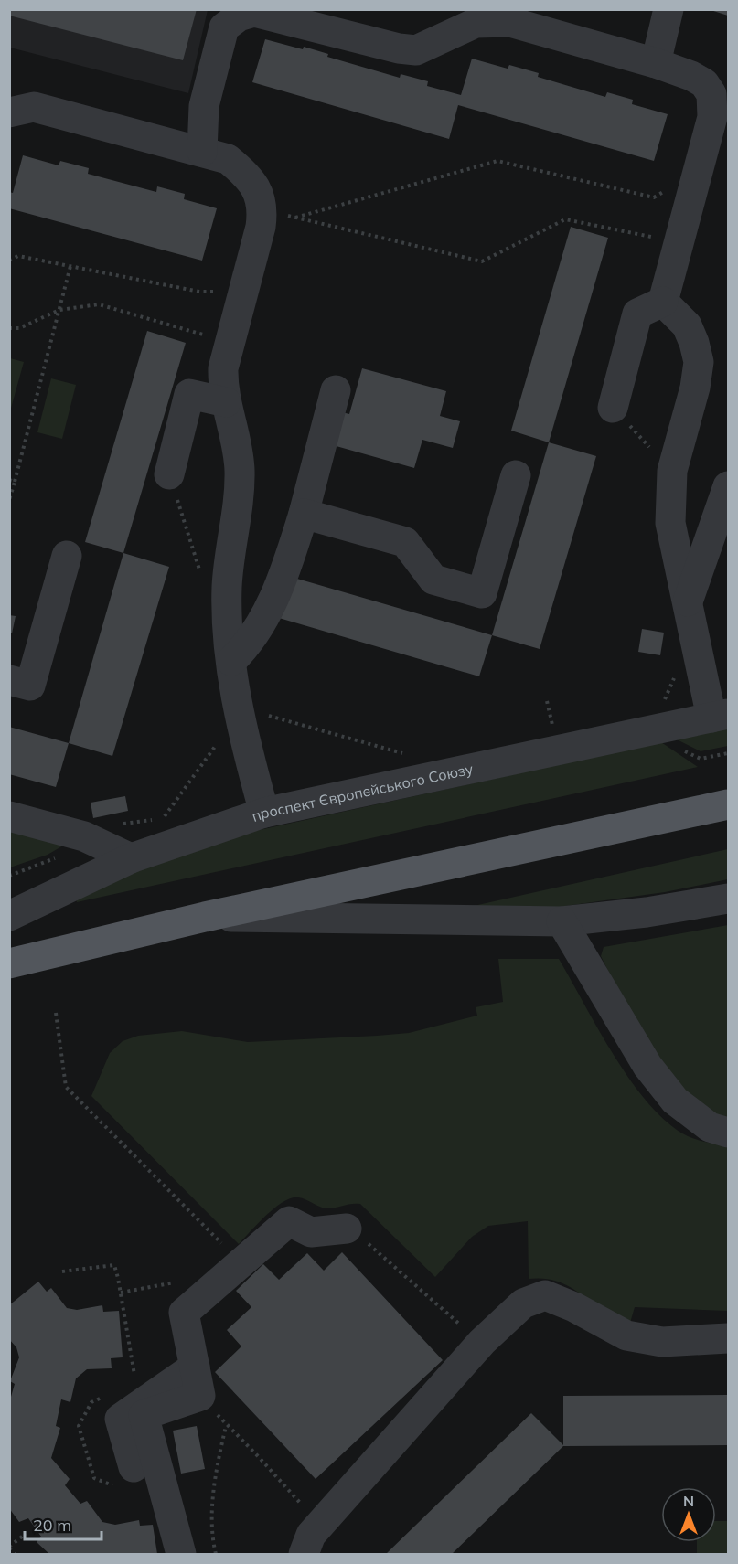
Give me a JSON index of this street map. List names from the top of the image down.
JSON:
{
  "streets": {
    "street": ["проспект Європейського Союзу"]
  },
  "scale_bar": "20 m",
  "north": "top"
}
